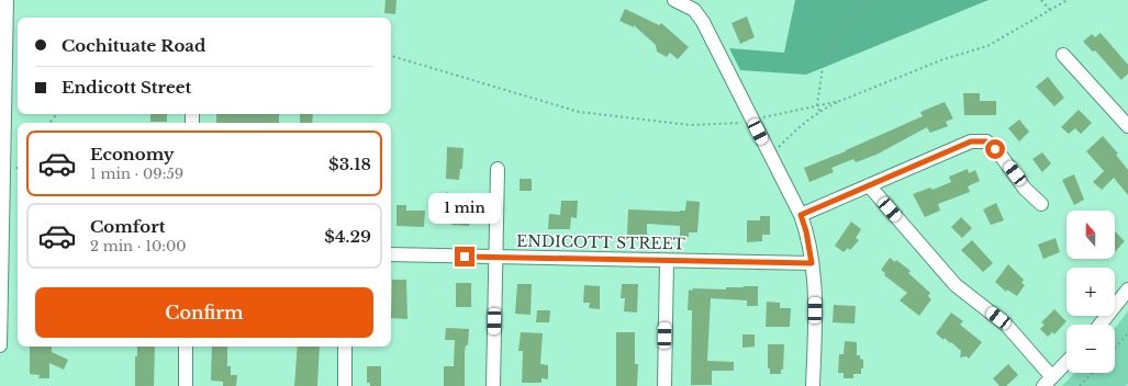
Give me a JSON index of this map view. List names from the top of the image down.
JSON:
{
  "streets": {
    "street": ["ENDICOTT STREET"]
  },
  "north": "top",
  "page": {
    "banner": ["Cochituate Road", "Endicott Street"],
    "list": [
      {
        "name": "Economy",
        "note": "1 min · 09:59",
        "value": "$3.18"
      },
      {
        "name": "Comfort",
        "note": "2 min · 10:00",
        "value": "$4.29"
      }
    ],
    "bubble": "1 min",
    "map_buttons": ["+", "−"],
    "buttons": "Confirm"
  }
}
